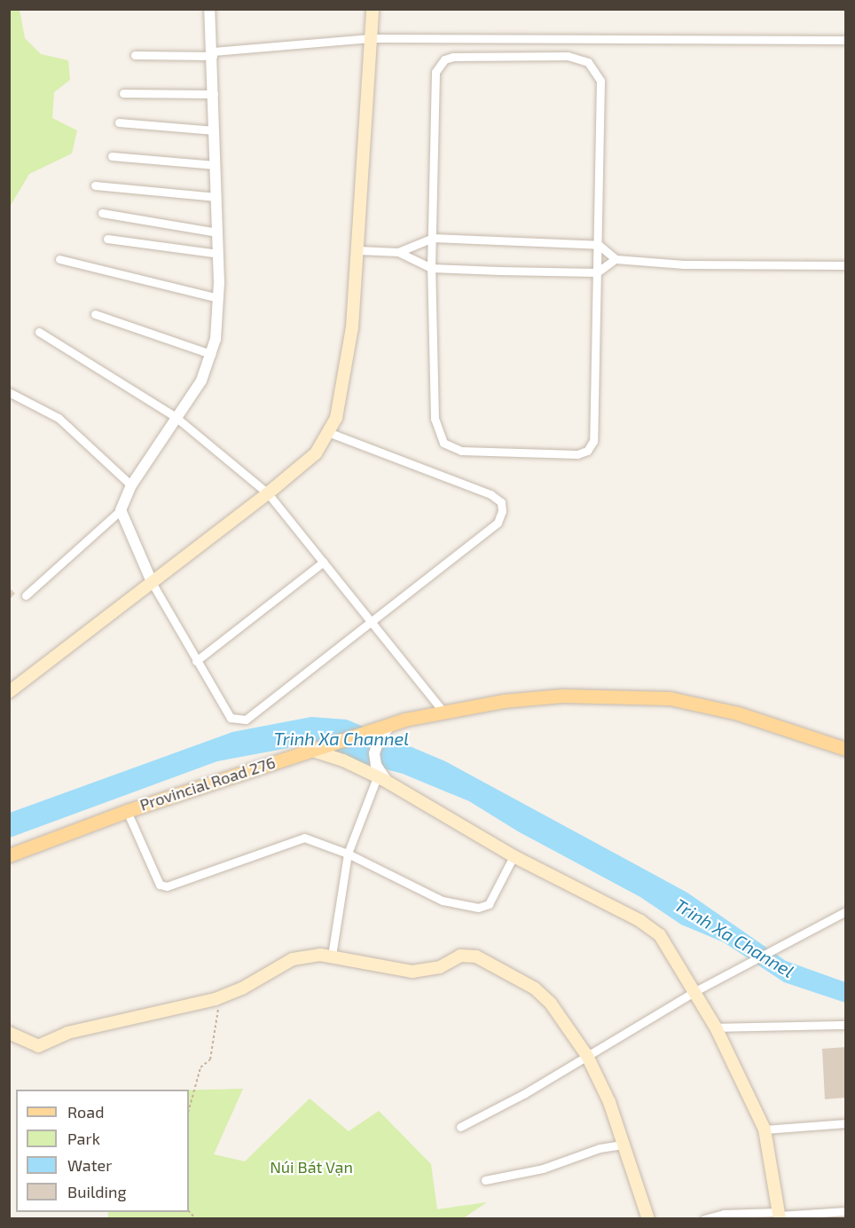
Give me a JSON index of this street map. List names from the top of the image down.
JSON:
{
  "streets": {
    "main road": ["Provincial Road 276"]
  },
  "water": ["Trinh Xa Channel"],
  "parks": ["Núi Bát Vạn"],
  "legend": [
    "Road",
    "Park",
    "Water",
    "Building"
  ]
}
